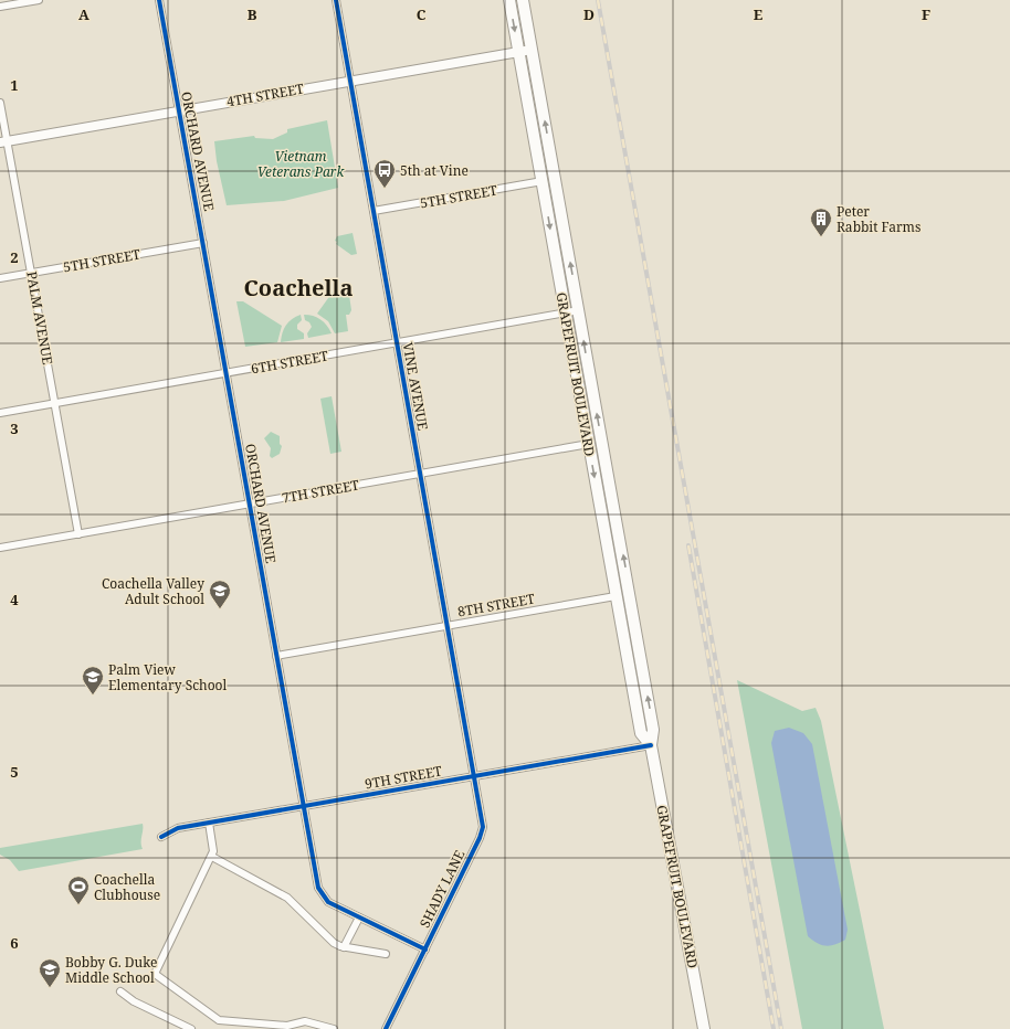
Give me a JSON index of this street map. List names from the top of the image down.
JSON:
{
  "streets": {
    "main road": ["GRAPEFRUIT BOULEVARD"],
    "street": [
      "4TH STREET",
      "ORCHARD AVENUE",
      "5TH STREET",
      "PALM AVENUE",
      "6TH STREET",
      "VINE AVENUE",
      "7TH STREET",
      "8TH STREET",
      "9TH STREET",
      "SHADY LANE"
    ]
  },
  "crossings": [
    ["4TH STREET", "ORCHARD AVENUE"],
    ["4TH STREET", "PALM AVENUE"],
    ["4TH STREET", "GRAPEFRUIT BOULEVARD"],
    ["4TH STREET", "VINE AVENUE"],
    ["ORCHARD AVENUE", "5TH STREET"],
    ["ORCHARD AVENUE", "6TH STREET"],
    ["ORCHARD AVENUE", "7TH STREET"],
    ["ORCHARD AVENUE", "8TH STREET"],
    ["ORCHARD AVENUE", "9TH STREET"],
    ["ORCHARD AVENUE", "SHADY LANE"],
    ["5TH STREET", "PALM AVENUE"],
    ["5TH STREET", "GRAPEFRUIT BOULEVARD"],
    ["5TH STREET", "VINE AVENUE"],
    ["PALM AVENUE", "6TH STREET"],
    ["PALM AVENUE", "7TH STREET"],
    ["6TH STREET", "GRAPEFRUIT BOULEVARD"],
    ["6TH STREET", "VINE AVENUE"],
    ["GRAPEFRUIT BOULEVARD", "7TH STREET"],
    ["GRAPEFRUIT BOULEVARD", "8TH STREET"],
    ["GRAPEFRUIT BOULEVARD", "9TH STREET"],
    ["VINE AVENUE", "7TH STREET"],
    ["VINE AVENUE", "8TH STREET"],
    ["VINE AVENUE", "9TH STREET"],
    ["VINE AVENUE", "SHADY LANE"],
    ["9TH STREET", "SHADY LANE"]
  ],
  "districts": ["Coachella"],
  "parks": ["Vietnam Veterans Park"],
  "places": {
    "bus stop": ["5th at Vine"],
    "building": ["Peter Rabbit Farms"],
    "school or university": ["Coachella Valley Adult School", "Palm View Elementary School", "Bobby G. Duke Middle School"],
    "sports": ["Coachella Clubhouse"]
  },
  "grid": {
    "columns": [
      "A",
      "B",
      "C",
      "D",
      "E",
      "F"
    ],
    "rows": [
      "1",
      "2",
      "3",
      "4",
      "5",
      "6"
    ]
  }
}
